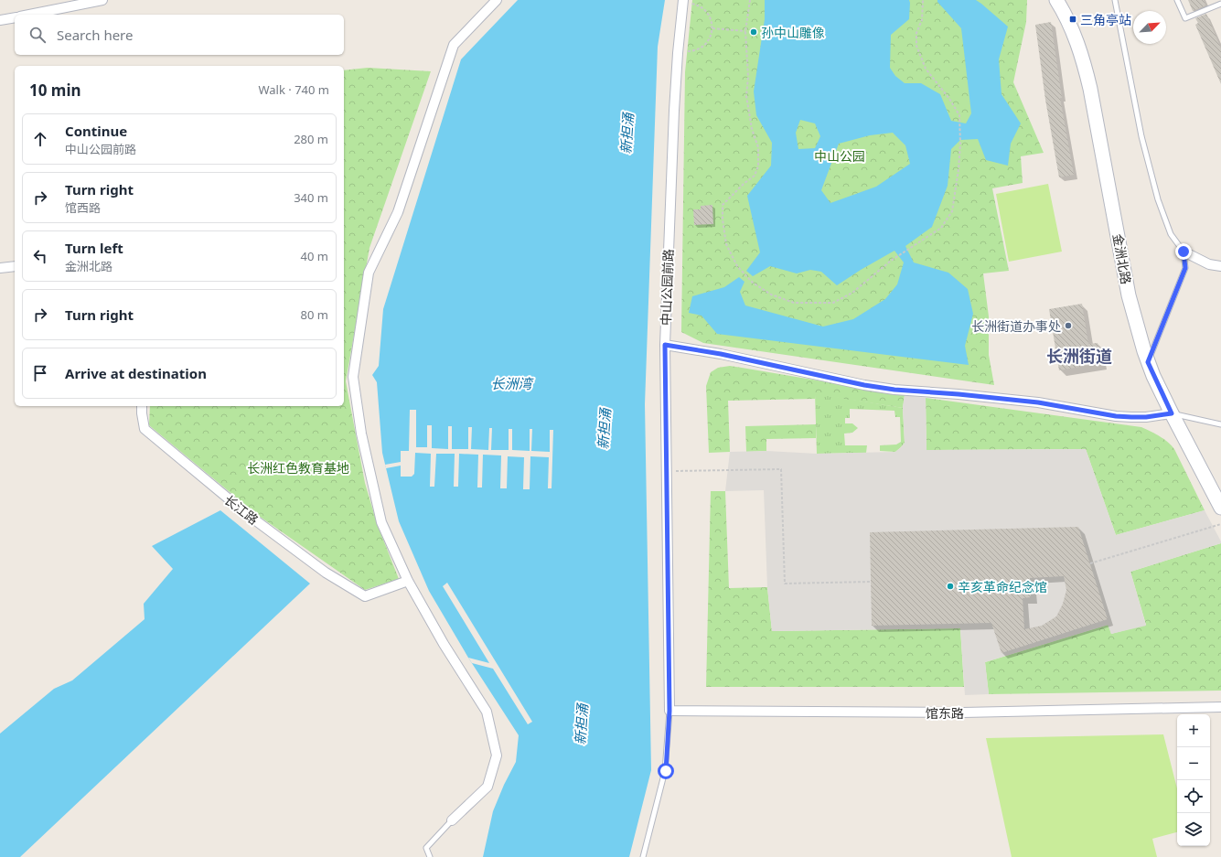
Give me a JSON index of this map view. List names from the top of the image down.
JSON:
{
  "streets": {
    "main road": ["金洲北路"],
    "street": ["中山公园前路", "长江路", "馆东路"]
  },
  "crossings": [
    ["中山公园前路", "馆东路"]
  ],
  "districts": ["长洲街道"],
  "water": ["新担涌", "长洲湾"],
  "parks": ["中山公园", "长洲红色教育基地"],
  "places": {
    "transit": ["三角亭站"],
    "other": ["孙中山雕像", "长洲街道办事处", "辛亥革命纪念馆"]
  },
  "north": "top right",
  "page": {
    "search": "Search here",
    "heading": ["10 min", "Walk · 740 m"],
    "list": [
      ["Continue", "中山公园前路", "280 m"],
      ["Turn right", "馆西路", "340 m"],
      ["Turn left", "金洲北路", "40 m"],
      ["Turn right", "80 m"],
      "Arrive at destination"
    ],
    "map_buttons": ["+", "−"]
  }
}
